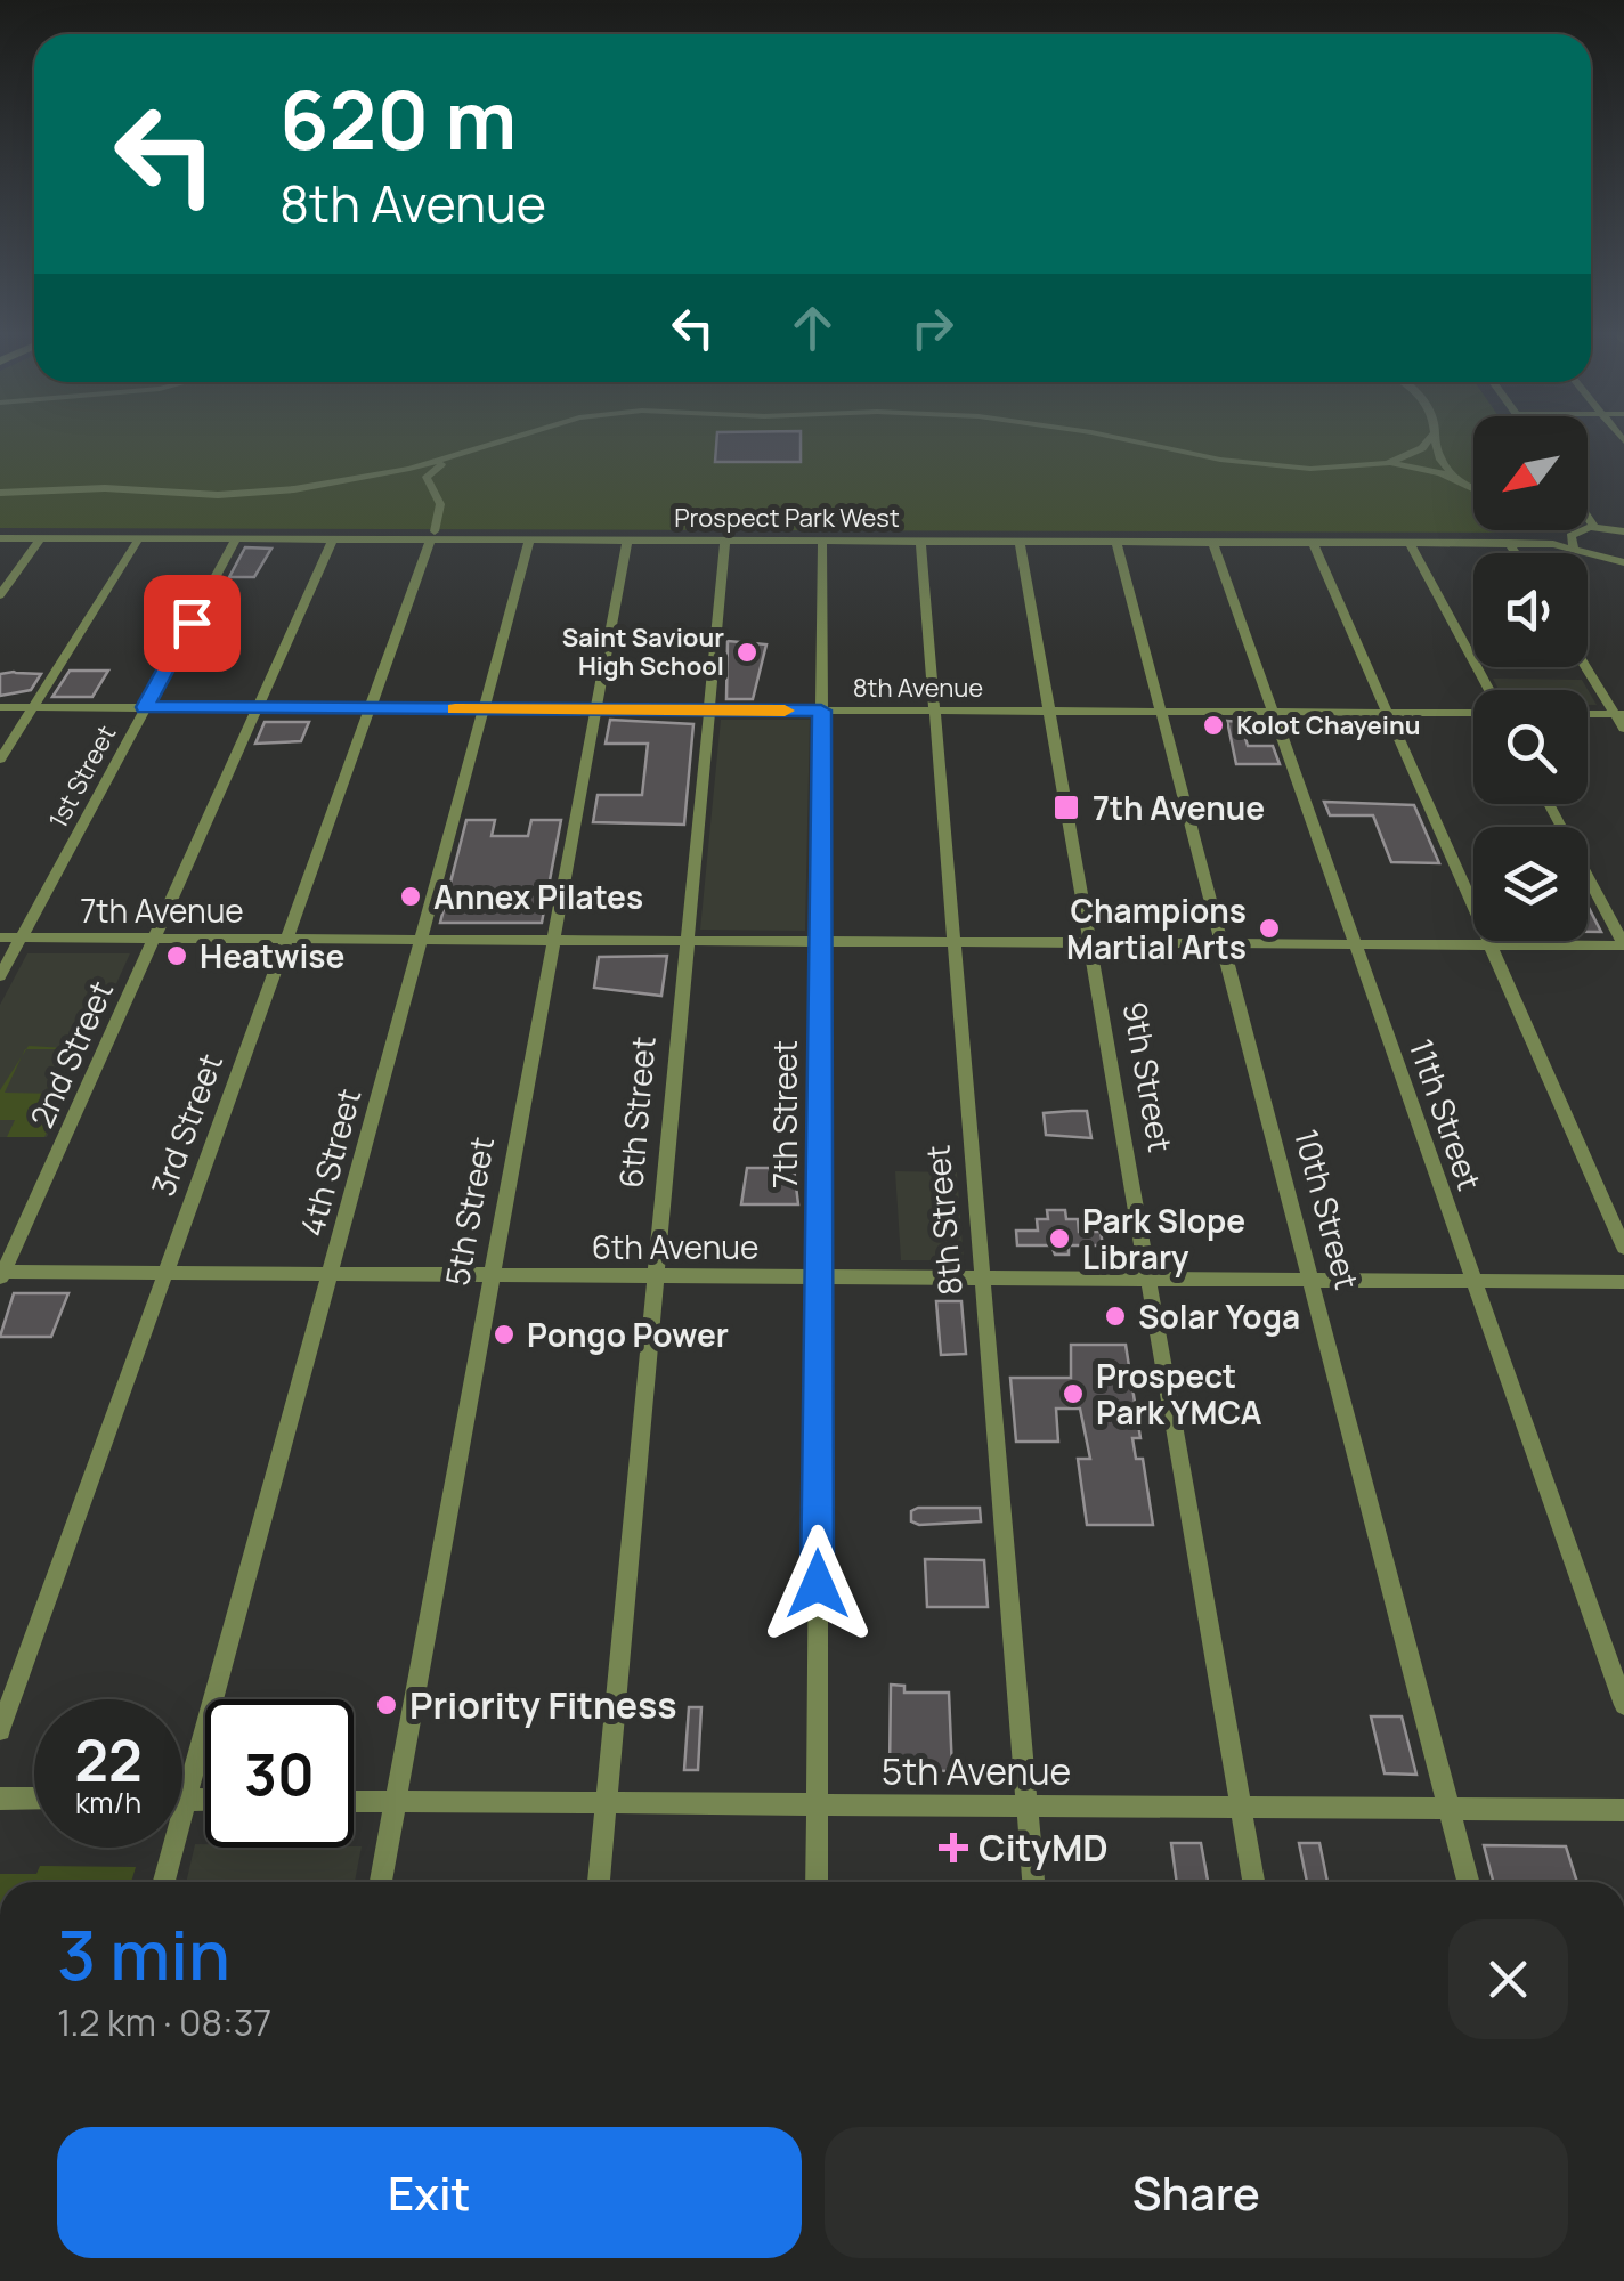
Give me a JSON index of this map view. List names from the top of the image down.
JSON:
{
  "streets": {
    "street": [
      "Prospect Park West",
      "8th Avenue",
      "1st Street",
      "7th Avenue",
      "2nd Street",
      "9th Street",
      "6th Street",
      "7th Street",
      "11th Street",
      "3rd Street",
      "4th Street",
      "10th Street",
      "5th Street",
      "8th Street",
      "6th Avenue",
      "5th Avenue"
    ]
  },
  "crossings": [
    ["Prospect Park West", "1st Street"],
    ["Prospect Park West", "2nd Street"],
    ["Prospect Park West", "9th Street"],
    ["Prospect Park West", "6th Street"],
    ["Prospect Park West", "7th Street"],
    ["Prospect Park West", "11th Street"],
    ["Prospect Park West", "3rd Street"],
    ["Prospect Park West", "4th Street"],
    ["Prospect Park West", "10th Street"],
    ["Prospect Park West", "5th Street"],
    ["Prospect Park West", "8th Street"],
    ["8th Avenue", "1st Street"],
    ["8th Avenue", "2nd Street"],
    ["8th Avenue", "9th Street"],
    ["8th Avenue", "6th Street"],
    ["8th Avenue", "7th Street"],
    ["8th Avenue", "11th Street"],
    ["8th Avenue", "3rd Street"],
    ["8th Avenue", "4th Street"],
    ["8th Avenue", "10th Street"],
    ["8th Avenue", "5th Street"],
    ["8th Avenue", "8th Street"],
    ["1st Street", "7th Avenue"],
    ["7th Avenue", "2nd Street"],
    ["7th Avenue", "9th Street"],
    ["7th Avenue", "6th Street"],
    ["7th Avenue", "7th Street"],
    ["7th Avenue", "11th Street"],
    ["7th Avenue", "3rd Street"],
    ["7th Avenue", "4th Street"],
    ["7th Avenue", "10th Street"],
    ["7th Avenue", "5th Street"],
    ["7th Avenue", "8th Street"],
    ["2nd Street", "6th Avenue"],
    ["9th Street", "6th Avenue"],
    ["9th Street", "5th Avenue"],
    ["6th Street", "6th Avenue"],
    ["6th Street", "5th Avenue"],
    ["7th Street", "6th Avenue"],
    ["7th Street", "5th Avenue"],
    ["11th Street", "6th Avenue"],
    ["3rd Street", "6th Avenue"],
    ["4th Street", "6th Avenue"],
    ["10th Street", "6th Avenue"],
    ["10th Street", "5th Avenue"],
    ["5th Street", "6th Avenue"],
    ["5th Street", "5th Avenue"],
    ["8th Street", "6th Avenue"],
    ["8th Street", "5th Avenue"]
  ],
  "places": {
    "other": [
      "Saint Saviour High School",
      "Kolot Chayeinu",
      "Annex Pilates",
      "Champions Martial Arts",
      "Heatwise",
      "Park Slope Library",
      "Solar Yoga",
      "Pongo Power",
      "Prospect Park YMCA",
      "Priority Fitness"
    ],
    "transit": ["7th Avenue"],
    "health": ["CityMD"]
  },
  "north": "bottom left",
  "page": {
    "turn": ["620 m", "8th Avenue"],
    "speed": "22 km/h",
    "limit": "30",
    "heading": ["3 min", "1.2 km · 08:37"],
    "buttons": ["Exit", "Share"]
  }
}
